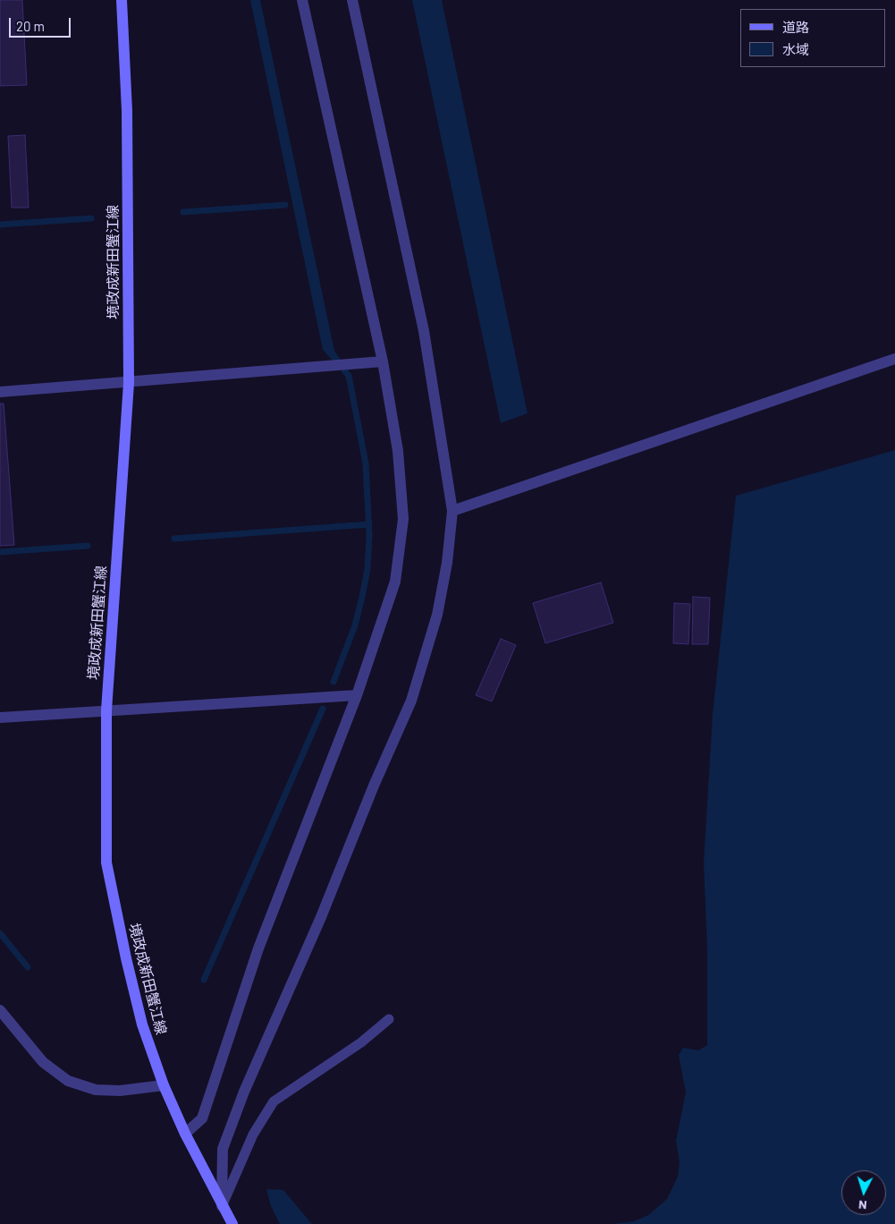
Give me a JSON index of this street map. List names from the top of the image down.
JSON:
{
  "streets": {
    "main road": ["境政成新田蟹江線"]
  },
  "legend": ["道路", "水域"],
  "scale_bar": "20 m",
  "north": "bottom"
}
